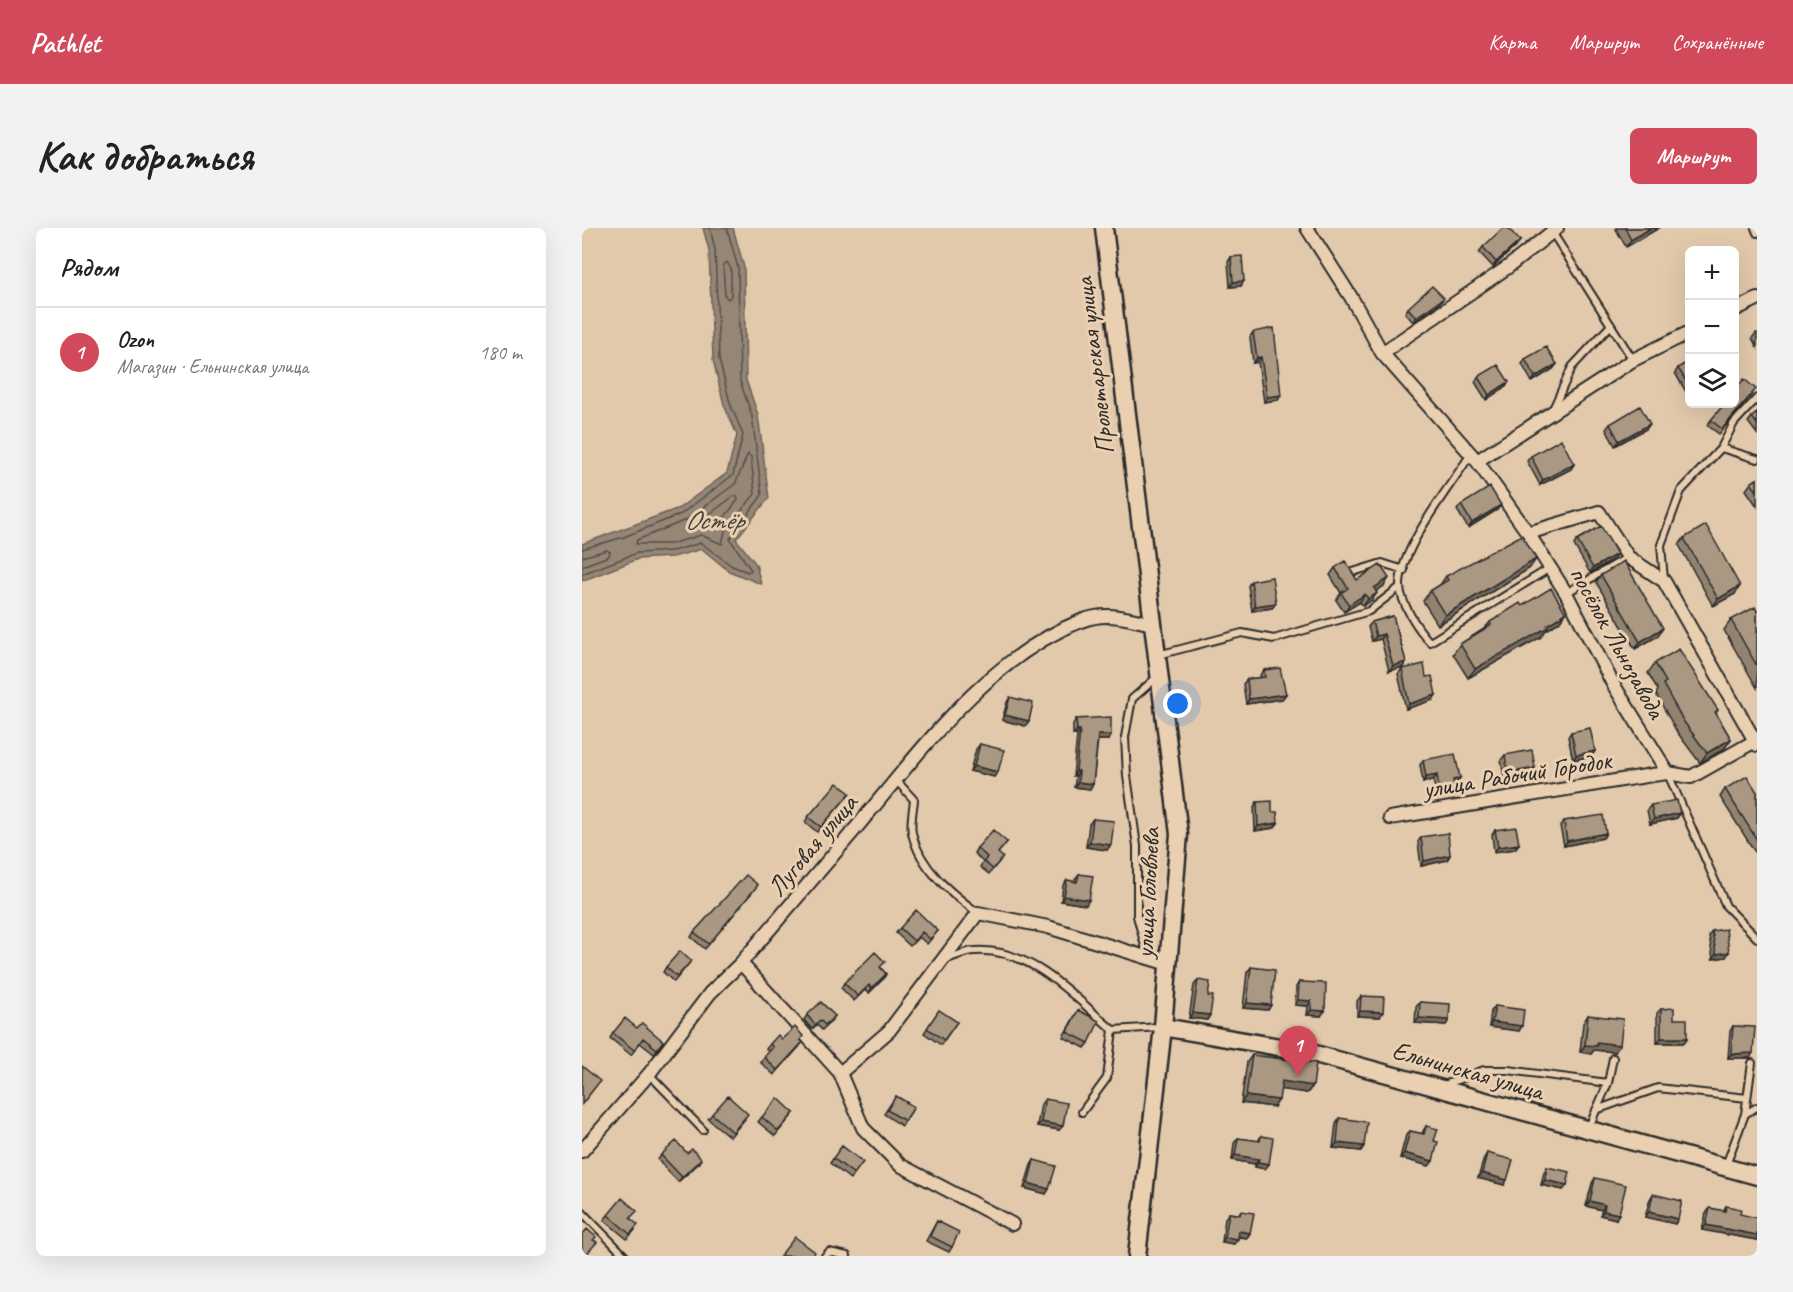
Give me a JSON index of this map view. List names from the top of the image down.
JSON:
{
  "streets": {
    "main road": ["Пролетарская улица", "улица Головлева", "Ельнинская улица"],
    "street": ["посёлок Льнозавода", "улица Рабочий Городок", "Луговая улица"]
  },
  "crossings": [
    ["Пролетарская улица", "улица Головлева"],
    ["посёлок Льнозавода", "улица Рабочий Городок"],
    ["Луговая улица", "улица Головлева"],
    ["улица Головлева", "Ельнинская улица"]
  ],
  "water": ["Остёр"],
  "page": {
    "header": "Pathlet",
    "nav": ["Карта", "Маршрут", "Сохранённые"],
    "buttons": "Маршрут",
    "title": "Как добраться",
    "heading": "Рядом",
    "map_buttons": ["+", "−"],
    "list": [
      {
        "mark": "1",
        "name": "Ozon",
        "note": "Магазин · Ельнинская улица",
        "value": "180 m"
      }
    ],
    "pins": "1"
  }
}
